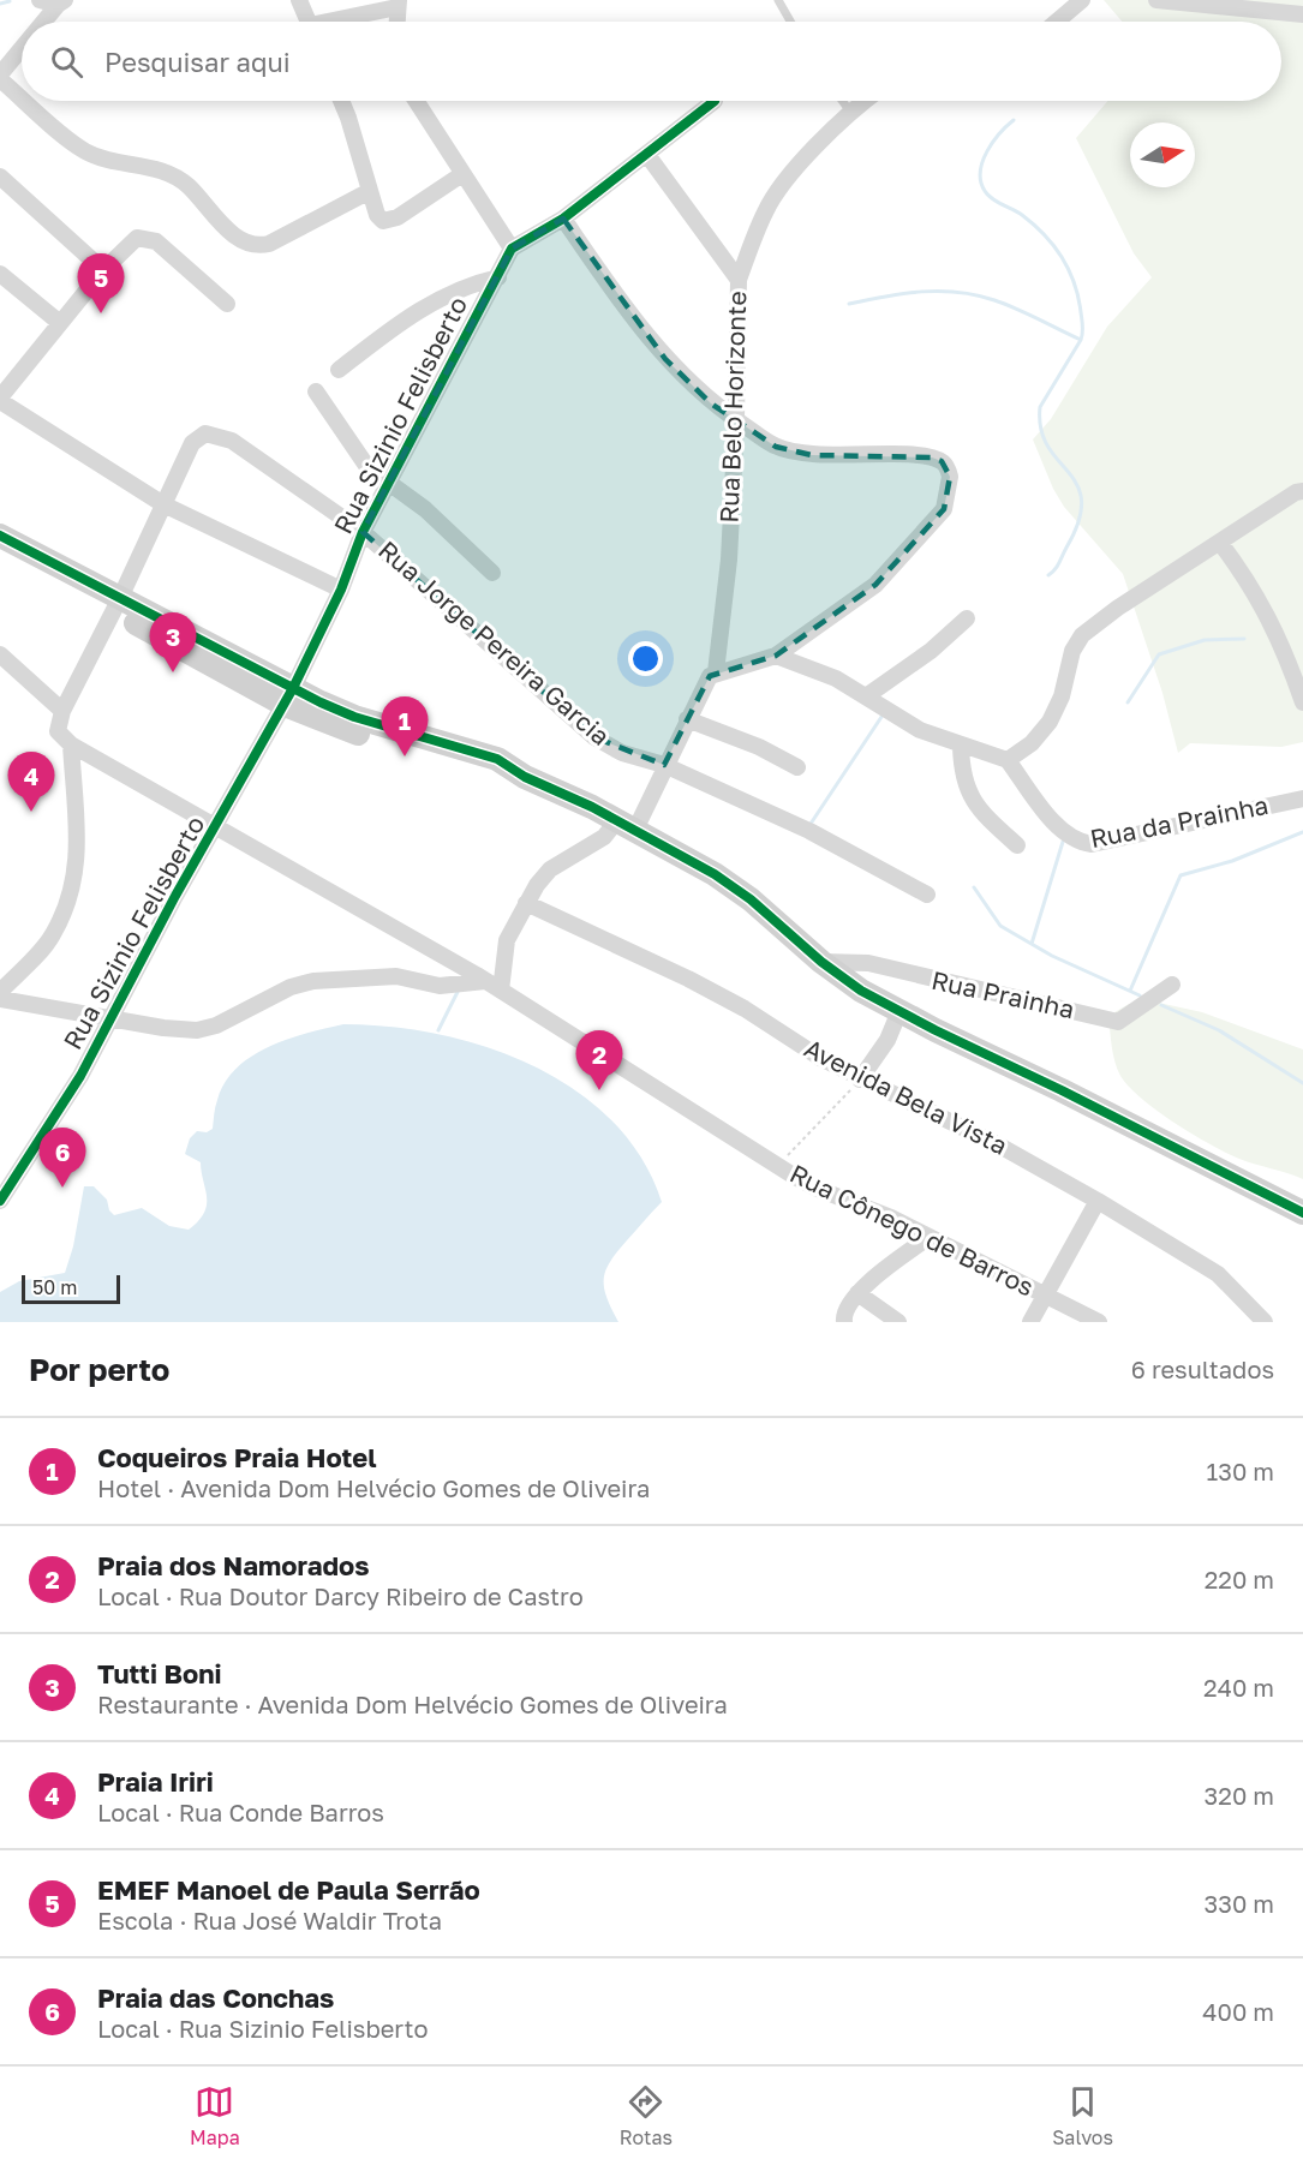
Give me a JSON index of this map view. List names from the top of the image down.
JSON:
{
  "streets": {
    "street": [
      "Rua Belo Horizonte",
      "Rua Sizinio Felisberto",
      "Rua Jorge Pereira Garcia",
      "Rua da Prainha",
      "Rua Prainha",
      "Avenida Bela Vista",
      "Rua Cônego de Barros"
    ]
  },
  "crossings": [
    ["Rua Sizinio Felisberto", "Rua Jorge Pereira Garcia"],
    ["Rua Sizinio Felisberto", "Rua Cônego de Barros"]
  ],
  "scale_bar": "50 m",
  "north": "right",
  "page": {
    "search": "Pesquisar aqui",
    "pins": [
      "5",
      "3",
      "1",
      "4",
      "2",
      "6"
    ],
    "scale": "50 m",
    "heading": ["Por perto", "6 resultados"],
    "list": [
      {
        "mark": "1",
        "name": "Coqueiros Praia Hotel",
        "note": "Hotel · Avenida Dom Helvécio Gomes de Oliveira",
        "value": "130 m"
      },
      {
        "mark": "2",
        "name": "Praia dos Namorados",
        "note": "Local · Rua Doutor Darcy Ribeiro de Castro",
        "value": "220 m"
      },
      {
        "mark": "3",
        "name": "Tutti Boni",
        "note": "Restaurante · Avenida Dom Helvécio Gomes de Oliveira",
        "value": "240 m"
      },
      {
        "mark": "4",
        "name": "Praia Iriri",
        "note": "Local · Rua Conde Barros",
        "value": "320 m"
      },
      {
        "mark": "5",
        "name": "EMEF Manoel de Paula Serrão",
        "note": "Escola · Rua José Waldir Trota",
        "value": "330 m"
      },
      {
        "mark": "6",
        "name": "Praia das Conchas",
        "note": "Local · Rua Sizinio Felisberto",
        "value": "400 m"
      }
    ],
    "nav": ["Mapa", "Rotas", "Salvos"]
  }
}
